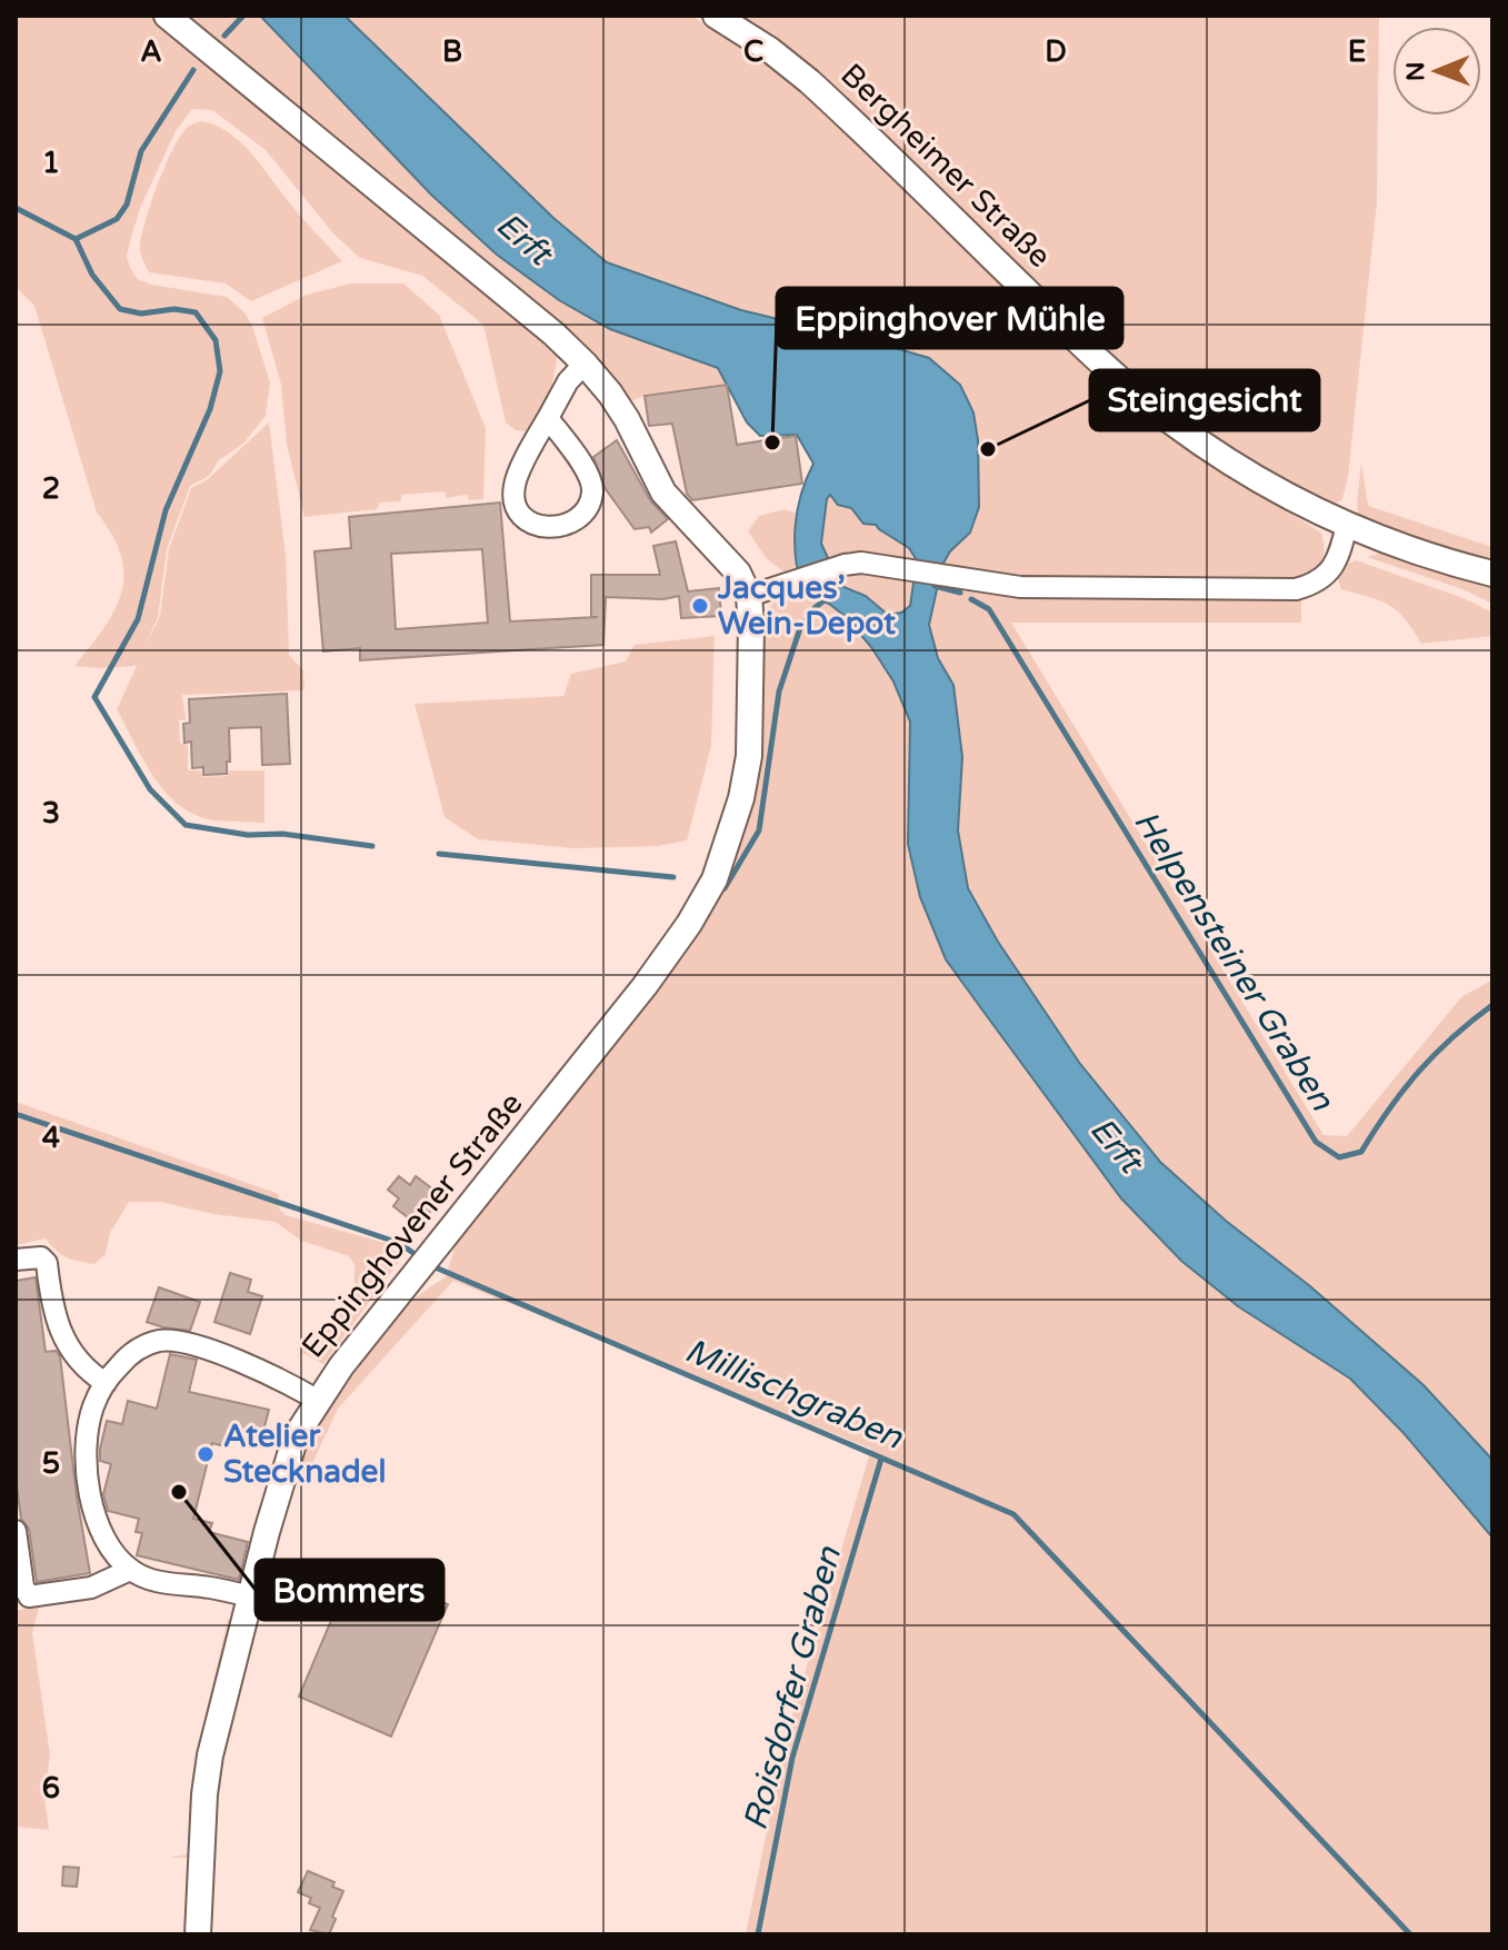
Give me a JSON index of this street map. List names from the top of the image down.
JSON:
{
  "streets": {
    "main road": ["Bergheimer Straße", "Eppinghovener Straße"]
  },
  "water": [
    "Erft",
    "Helpensteiner Graben",
    "Millischgraben",
    "Roisdorfer Graben"
  ],
  "places": [
    "Eppinghover Mühle",
    "Steingesicht",
    "Jacques’ Wein-Depot",
    "Atelier Stecknadel",
    "Bommers"
  ],
  "north": "left",
  "grid": {
    "columns": [
      "A",
      "B",
      "C",
      "D",
      "E"
    ],
    "rows": [
      "1",
      "2",
      "3",
      "4",
      "5",
      "6"
    ]
  }
}
